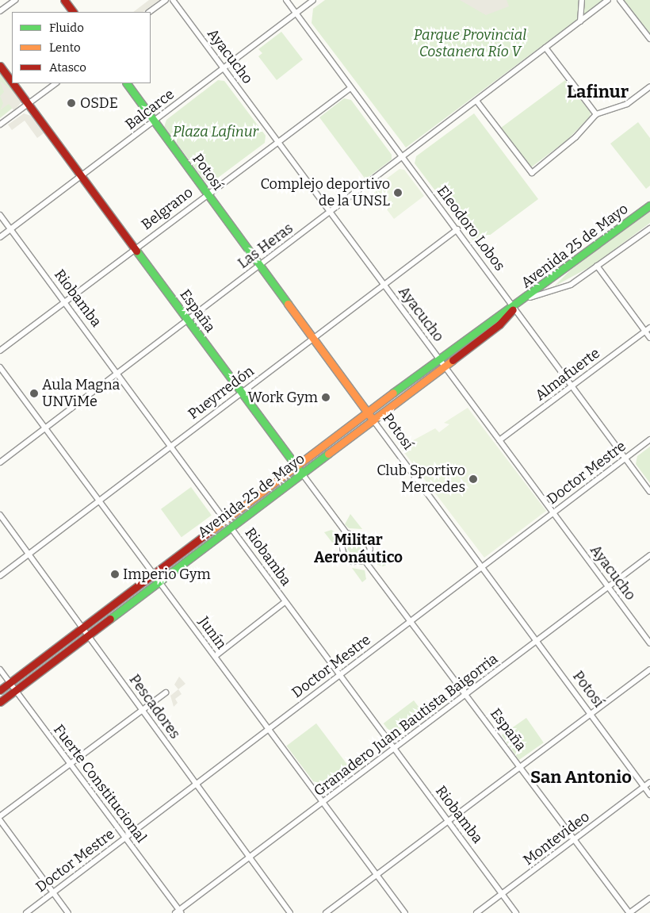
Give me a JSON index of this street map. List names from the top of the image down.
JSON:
{
  "streets": {
    "main road": [
      "Potosí",
      "Avenida 25 de Mayo",
      "Riobamba",
      "España"
    ],
    "street": [
      "Ayacucho",
      "Balcarce",
      "Belgrano",
      "Eleodoro Lobos",
      "Las Heras",
      "Almafuerte",
      "Pueyrredón",
      "Doctor Mestre",
      "Junín",
      "Pescadores",
      "Granadero Juan Bautista Baigorria",
      "Fuerte Constitucional",
      "Montevideo"
    ]
  },
  "crossings": [
    ["Ayacucho", "Balcarce"],
    ["Ayacucho", "Belgrano"],
    ["Ayacucho", "Las Heras"],
    ["Ayacucho", "Avenida 25 de Mayo"],
    ["Ayacucho", "Almafuerte"],
    ["Ayacucho", "Pueyrredón"],
    ["Ayacucho", "Doctor Mestre"],
    ["Ayacucho", "Granadero Juan Bautista Baigorria"],
    ["Balcarce", "Potosí"],
    ["Balcarce", "Eleodoro Lobos"],
    ["Balcarce", "Riobamba"],
    ["Balcarce", "España"],
    ["Potosí", "Belgrano"],
    ["Potosí", "Las Heras"],
    ["Potosí", "Avenida 25 de Mayo"],
    ["Potosí", "Pueyrredón"],
    ["Potosí", "Doctor Mestre"],
    ["Potosí", "Granadero Juan Bautista Baigorria"],
    ["Potosí", "Montevideo"],
    ["Belgrano", "Eleodoro Lobos"],
    ["Belgrano", "Riobamba"],
    ["Belgrano", "España"],
    ["Eleodoro Lobos", "Las Heras"],
    ["Eleodoro Lobos", "Avenida 25 de Mayo"],
    ["Eleodoro Lobos", "Almafuerte"],
    ["Eleodoro Lobos", "Pueyrredón"],
    ["Eleodoro Lobos", "Doctor Mestre"],
    ["Las Heras", "Riobamba"],
    ["Las Heras", "España"],
    ["Las Heras", "Junín"],
    ["Avenida 25 de Mayo", "Riobamba"],
    ["Avenida 25 de Mayo", "España"],
    ["Avenida 25 de Mayo", "Junín"],
    ["Avenida 25 de Mayo", "Pescadores"],
    ["Avenida 25 de Mayo", "Fuerte Constitucional"],
    ["Riobamba", "Pueyrredón"],
    ["Riobamba", "Doctor Mestre"],
    ["Riobamba", "Granadero Juan Bautista Baigorria"],
    ["Riobamba", "Montevideo"],
    ["España", "Pueyrredón"],
    ["España", "Doctor Mestre"],
    ["España", "Granadero Juan Bautista Baigorria"],
    ["España", "Montevideo"],
    ["Pueyrredón", "Junín"],
    ["Pueyrredón", "Pescadores"],
    ["Doctor Mestre", "Junín"],
    ["Doctor Mestre", "Pescadores"],
    ["Doctor Mestre", "Fuerte Constitucional"],
    ["Junín", "Granadero Juan Bautista Baigorria"],
    ["Pescadores", "Granadero Juan Bautista Baigorria"],
    ["Granadero Juan Bautista Baigorria", "Fuerte Constitucional"]
  ],
  "districts": ["Lafinur", "Militar Aeronáutico", "San Antonio"],
  "parks": ["Parque Provincial Costanera Río V", "Plaza Lafinur"],
  "places": [
    "OSDE",
    "Complejo deportivo de la UNSL",
    "Aula Magna UNViMe",
    "Work Gym",
    "Club Sportivo Mercedes",
    "Imperio Gym"
  ],
  "legend": ["Fluido", "Lento", "Atasco"]
}
